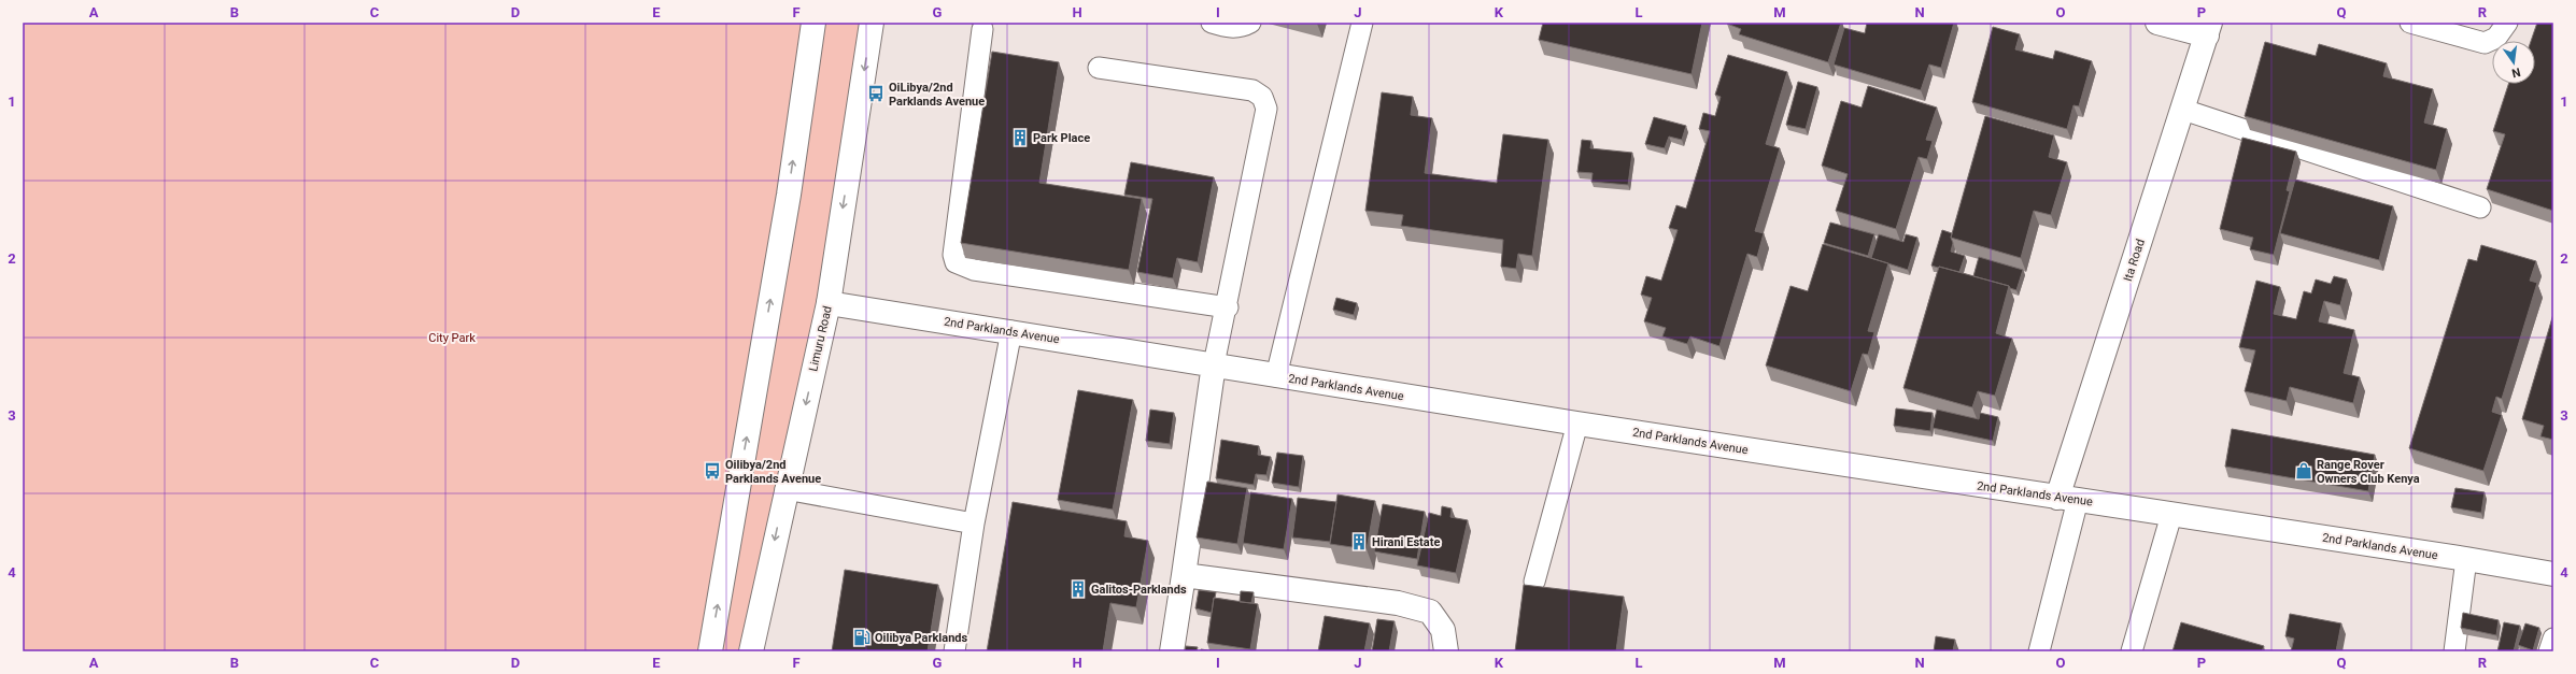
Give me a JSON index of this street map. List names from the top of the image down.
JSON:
{
  "streets": {
    "street": ["Ita Road", "2nd Parklands Avenue", "Limuru Road"]
  },
  "crossings": [
    ["Ita Road", "2nd Parklands Avenue"],
    ["2nd Parklands Avenue", "Limuru Road"]
  ],
  "parks": ["City Park"],
  "places": {
    "bus stop": ["OiLibya/2nd Parklands Avenue", "Oilibya/2nd Parklands Avenue"],
    "building": ["Park Place", "Hirani Estate", "Galitos-Parklands"],
    "shop": ["Range Rover Owners Club Kenya"],
    "fuel station": ["Oilibya Parklands"]
  },
  "north": "bottom",
  "grid": {
    "columns": [
      "A",
      "B",
      "C",
      "D",
      "E",
      "F",
      "G",
      "H",
      "I",
      "J",
      "K",
      "L",
      "M",
      "N",
      "O",
      "P",
      "Q",
      "R"
    ],
    "rows": [
      "1",
      "2",
      "3",
      "4"
    ]
  }
}
